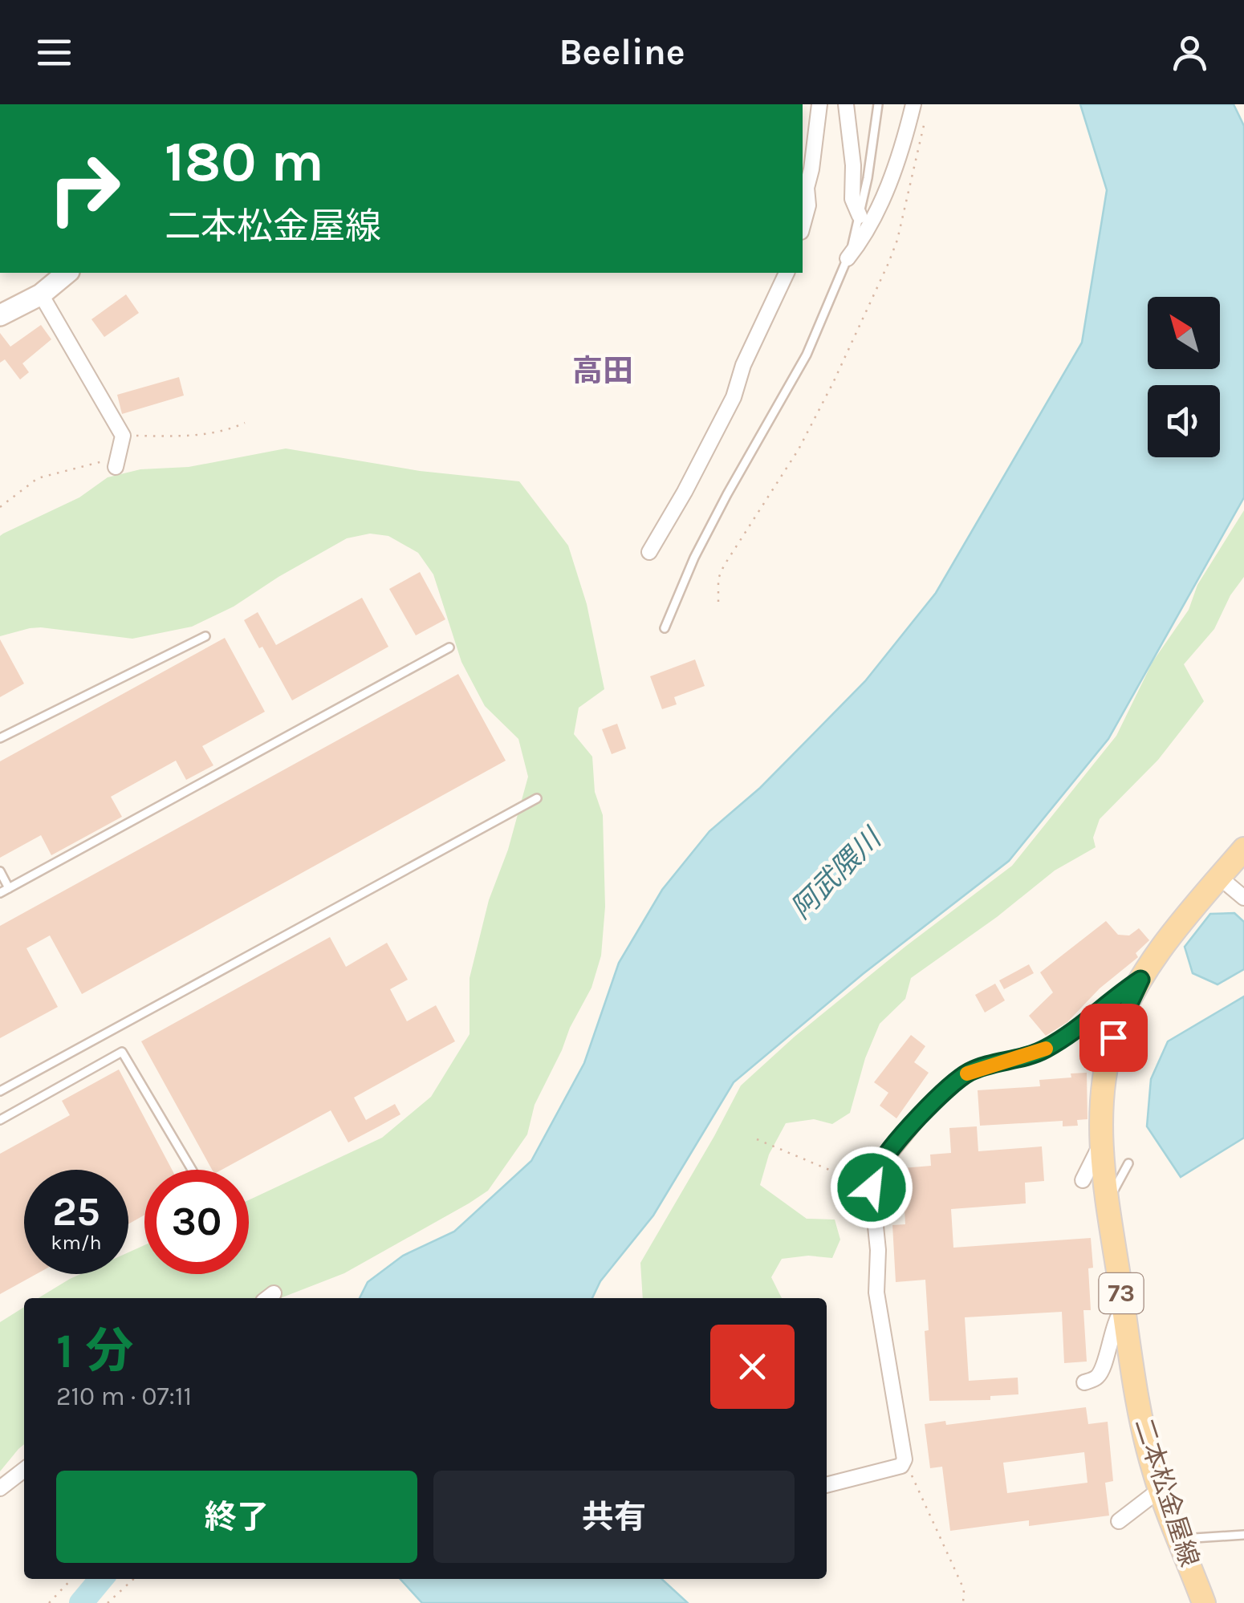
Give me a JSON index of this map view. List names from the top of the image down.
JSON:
{
  "streets": {
    "main road": ["73", "二本松金屋線"]
  },
  "districts": ["高田"],
  "water": ["阿武隈川"],
  "north": "top left",
  "page": {
    "header": "Beeline",
    "turn": ["180 m", "二本松金屋線"],
    "speed": "25 km/h",
    "limit": "30",
    "heading": ["1 分", "210 m · 07:11"],
    "buttons": ["終了", "共有"]
  }
}
